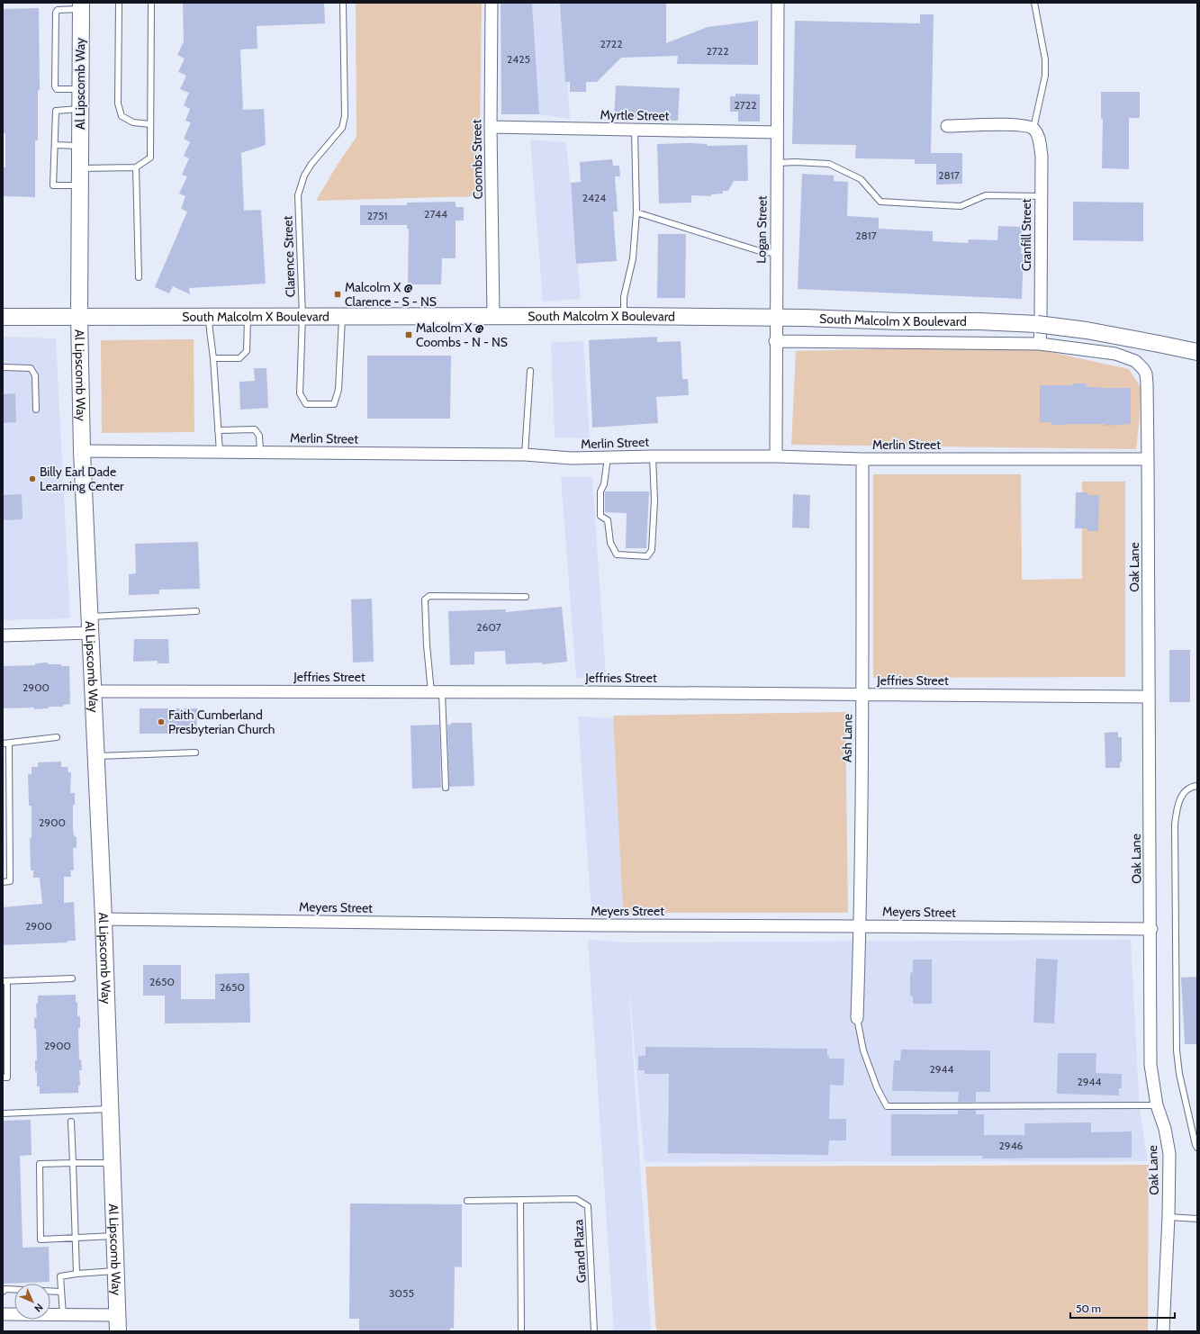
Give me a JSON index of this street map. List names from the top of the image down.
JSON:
{
  "streets": {
    "street": [
      "Al Lipscomb Way",
      "Myrtle Street",
      "Coombs Street",
      "Logan Street",
      "Cranfill Street",
      "South Malcolm X Boulevard",
      "Merlin Street",
      "Oak Lane",
      "Jeffries Street",
      "Ash Lane",
      "Meyers Street"
    ],
    "lane": ["Clarence Street", "Grand Plaza"]
  },
  "crossings": [
    ["Al Lipscomb Way", "South Malcolm X Boulevard"],
    ["Al Lipscomb Way", "Merlin Street"],
    ["Al Lipscomb Way", "Jeffries Street"],
    ["Al Lipscomb Way", "Meyers Street"],
    ["Myrtle Street", "Coombs Street"],
    ["Myrtle Street", "Logan Street"],
    ["Coombs Street", "South Malcolm X Boulevard"],
    ["Logan Street", "South Malcolm X Boulevard"],
    ["Logan Street", "Merlin Street"],
    ["Logan Street", "Oak Lane"],
    ["Cranfill Street", "Oak Lane"],
    ["Clarence Street", "South Malcolm X Boulevard"],
    ["Merlin Street", "Oak Lane"],
    ["Merlin Street", "Ash Lane"],
    ["Oak Lane", "Jeffries Street"],
    ["Oak Lane", "Meyers Street"],
    ["Jeffries Street", "Ash Lane"],
    ["Ash Lane", "Meyers Street"]
  ],
  "places": {
    "transit": ["Malcolm X @ Clarence - S - NS", "Malcolm X @ Coombs - N - NS"],
    "other": ["Billy Earl Dade Learning Center", "Faith Cumberland Presbyterian Church"]
  },
  "house_numbers": [
    "2722",
    "2722",
    "2425",
    "2722",
    "2817",
    "2424",
    "2744",
    "2751",
    "2817",
    "2607",
    "2900",
    "2900",
    "2900",
    "2650",
    "2650",
    "2900",
    "2944",
    "2944",
    "2946",
    "3055"
  ],
  "scale_bar": "50 m",
  "north": "bottom right"
}
